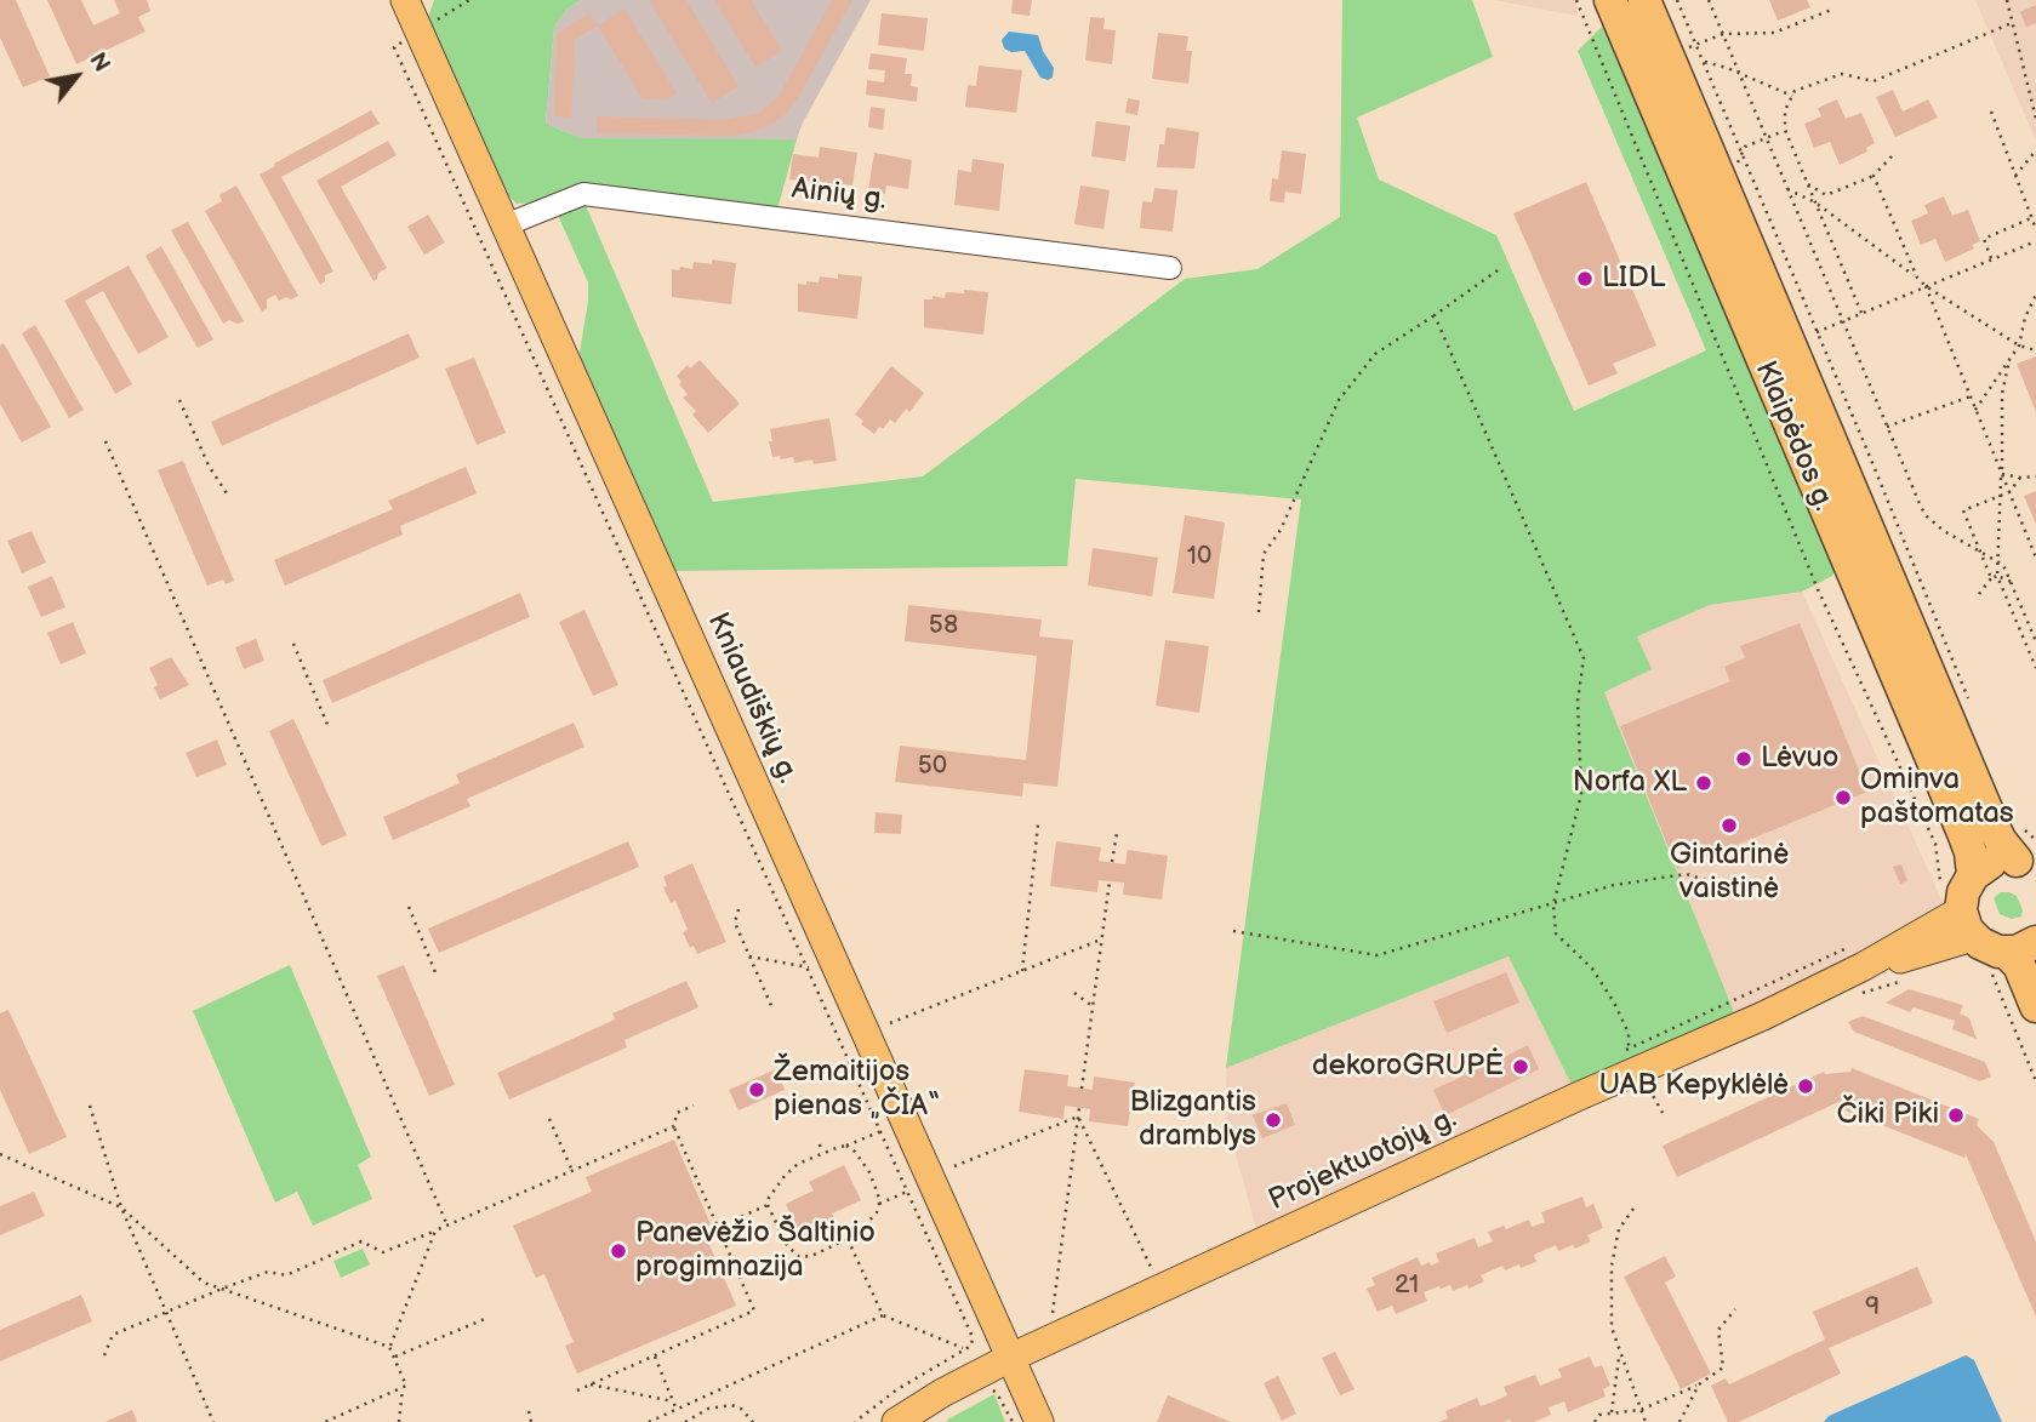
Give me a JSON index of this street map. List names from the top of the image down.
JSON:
{
  "streets": {
    "highway": ["Klaipėdos g."],
    "main road": ["Kniaudiškių g.", "Projektuotojų g."],
    "street": ["Ainių g."]
  },
  "crossings": [
    ["Ainių g.", "Kniaudiškių g."],
    ["Kniaudiškių g.", "Projektuotojų g."]
  ],
  "places": [
    "LIDL",
    "Lėvuo",
    "Norfa XL",
    "Ominva paštomatas",
    "Gintarinė vaistinė",
    "dekoroGRUPĖ",
    "UAB Kepyklėlė",
    "Žemaitijos pienas „ČIA“",
    "Čiki Piki",
    "Blizgantis dramblys",
    "Panevėžio Šaltinio progimnazija"
  ],
  "house_numbers": [
    "10",
    "58",
    "50",
    "21",
    "9"
  ],
  "north": "top right"
}
